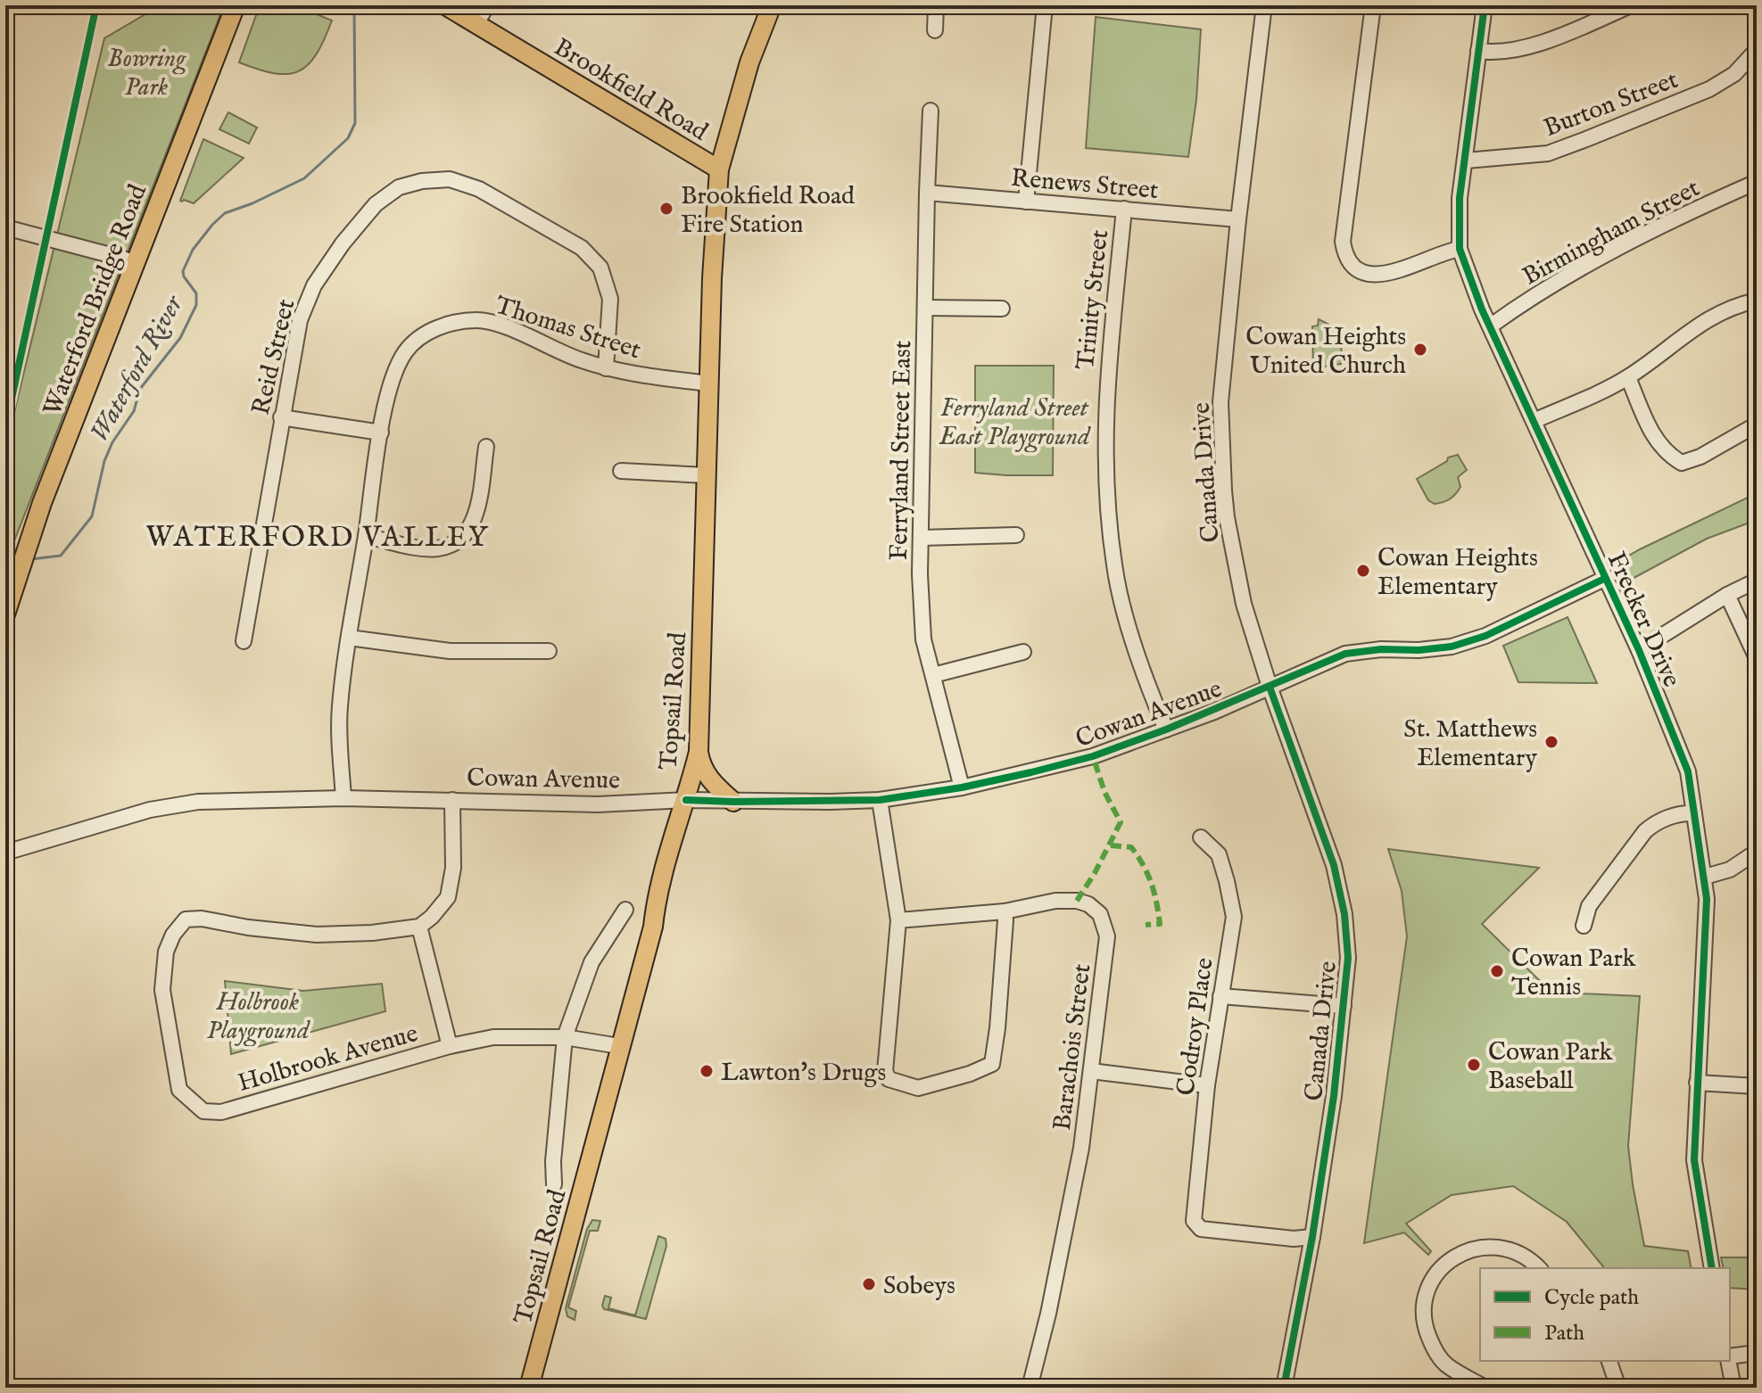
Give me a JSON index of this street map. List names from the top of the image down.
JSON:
{
  "streets": {
    "main road": ["Brookfield Road", "Waterford Bridge Road", "Topsail Road"],
    "street": [
      "Burton Street",
      "Renews Street",
      "Birmingham Street",
      "Trinity Street",
      "Thomas Street",
      "Reid Street",
      "Ferryland Street East",
      "Canada Drive",
      "Frecker Drive",
      "Cowan Avenue",
      "Codroy Place",
      "Barachois Street",
      "Holbrook Avenue"
    ]
  },
  "crossings": [
    ["Brookfield Road", "Topsail Road"],
    ["Burton Street", "Frecker Drive"],
    ["Renews Street", "Trinity Street"],
    ["Renews Street", "Ferryland Street East"],
    ["Renews Street", "Canada Drive"],
    ["Birmingham Street", "Frecker Drive"],
    ["Trinity Street", "Cowan Avenue"],
    ["Thomas Street", "Reid Street"],
    ["Thomas Street", "Topsail Road"],
    ["Thomas Street", "Cowan Avenue"],
    ["Ferryland Street East", "Cowan Avenue"],
    ["Canada Drive", "Cowan Avenue"],
    ["Canada Drive", "Codroy Place"],
    ["Frecker Drive", "Cowan Avenue"],
    ["Topsail Road", "Cowan Avenue"],
    ["Topsail Road", "Holbrook Avenue"]
  ],
  "districts": ["WATERFORD VALLEY"],
  "water": ["Waterford River"],
  "parks": ["Bowring Park", "Ferryland Street East Playground", "Holbrook Playground"],
  "places": [
    "Brookfield Road Fire Station",
    "Cowan Heights United Church",
    "Cowan Heights Elementary",
    "St. Matthews Elementary",
    "Cowan Park Tennis",
    "Cowan Park Baseball",
    "Lawton's Drugs",
    "Sobeys"
  ],
  "legend": ["Cycle path", "Path"]
}
